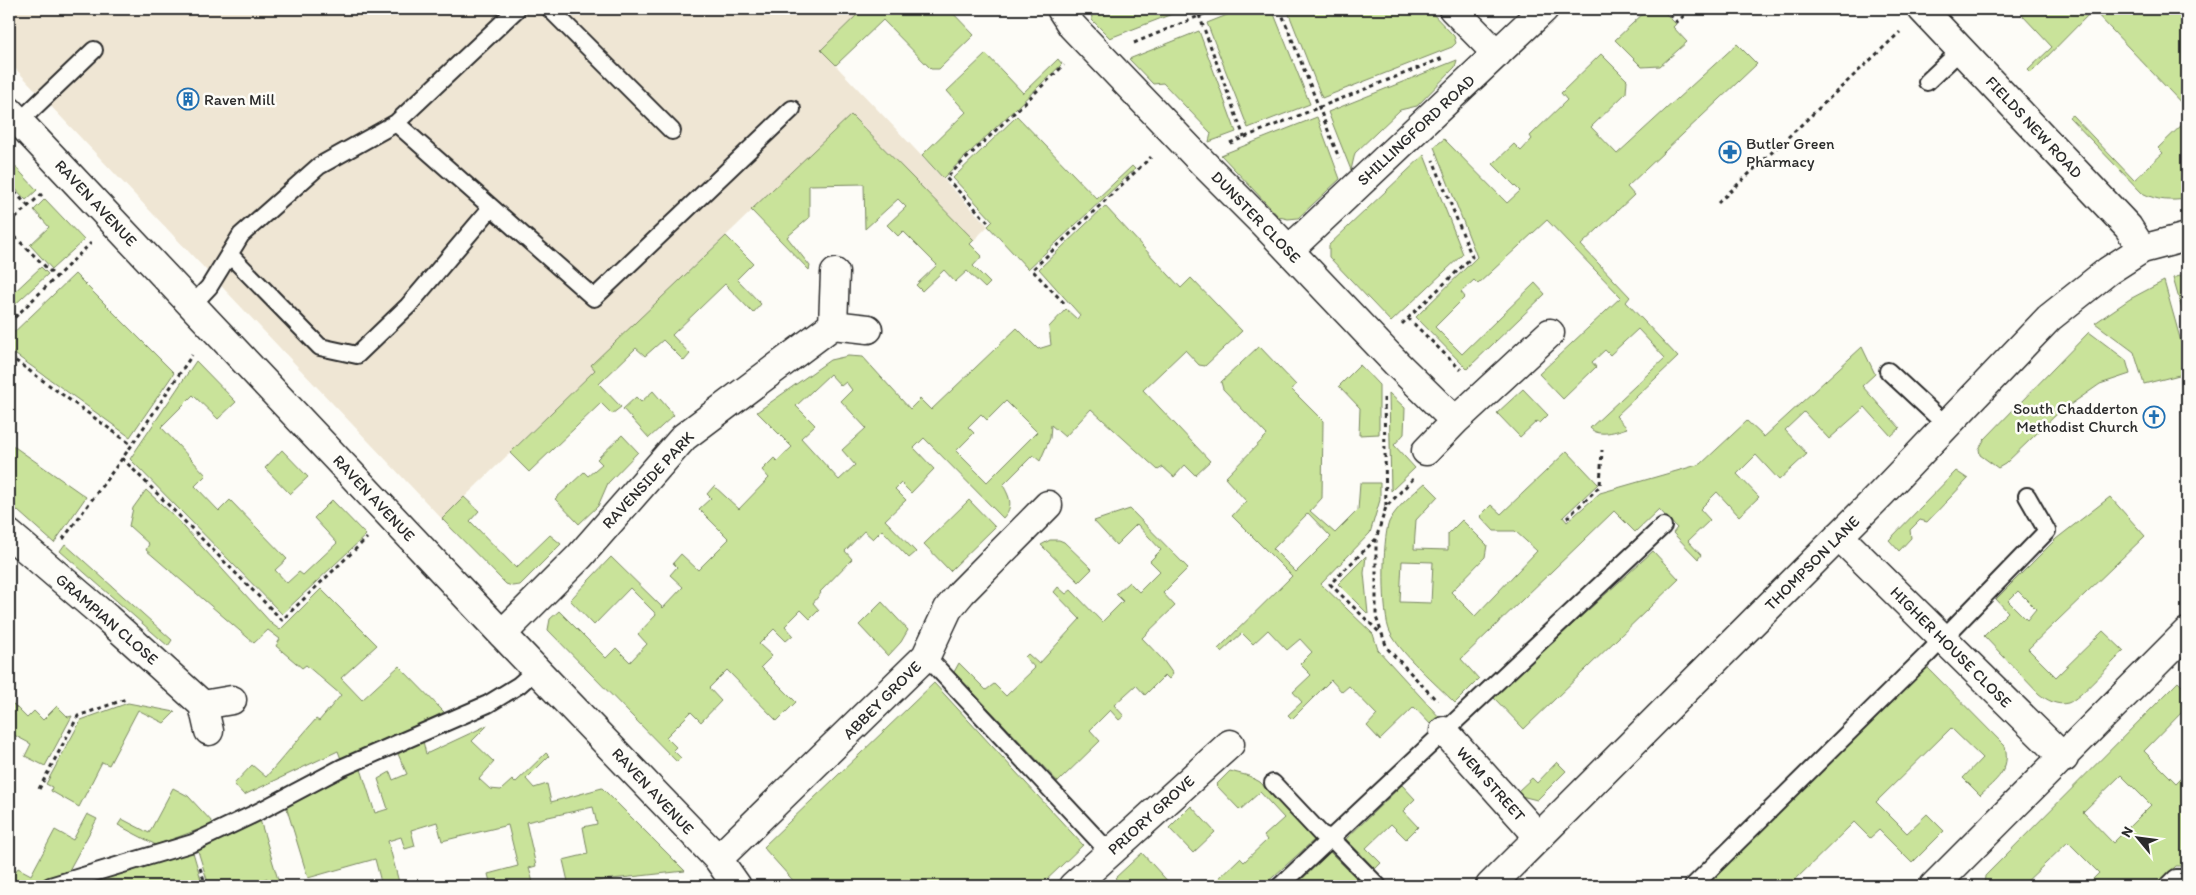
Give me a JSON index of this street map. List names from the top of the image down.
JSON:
{
  "streets": {
    "street": [
      "FIELDS NEW ROAD",
      "SHILLINGFORD ROAD",
      "RAVEN AVENUE",
      "DUNSTER CLOSE",
      "RAVENSIDE PARK",
      "THOMPSON LANE",
      "GRAMPIAN CLOSE",
      "HIGHER HOUSE CLOSE",
      "ABBEY GROVE",
      "WEM STREET",
      "PRIORY GROVE"
    ]
  },
  "crossings": [
    ["FIELDS NEW ROAD", "THOMPSON LANE"],
    ["SHILLINGFORD ROAD", "DUNSTER CLOSE"],
    ["RAVEN AVENUE", "RAVENSIDE PARK"],
    ["RAVEN AVENUE", "ABBEY GROVE"],
    ["THOMPSON LANE", "HIGHER HOUSE CLOSE"],
    ["THOMPSON LANE", "WEM STREET"]
  ],
  "places": {
    "building": ["Raven Mill"],
    "pharmacy": ["Butler Green Pharmacy"],
    "church": ["South Chadderton Methodist Church"]
  },
  "north": "top left"
}
